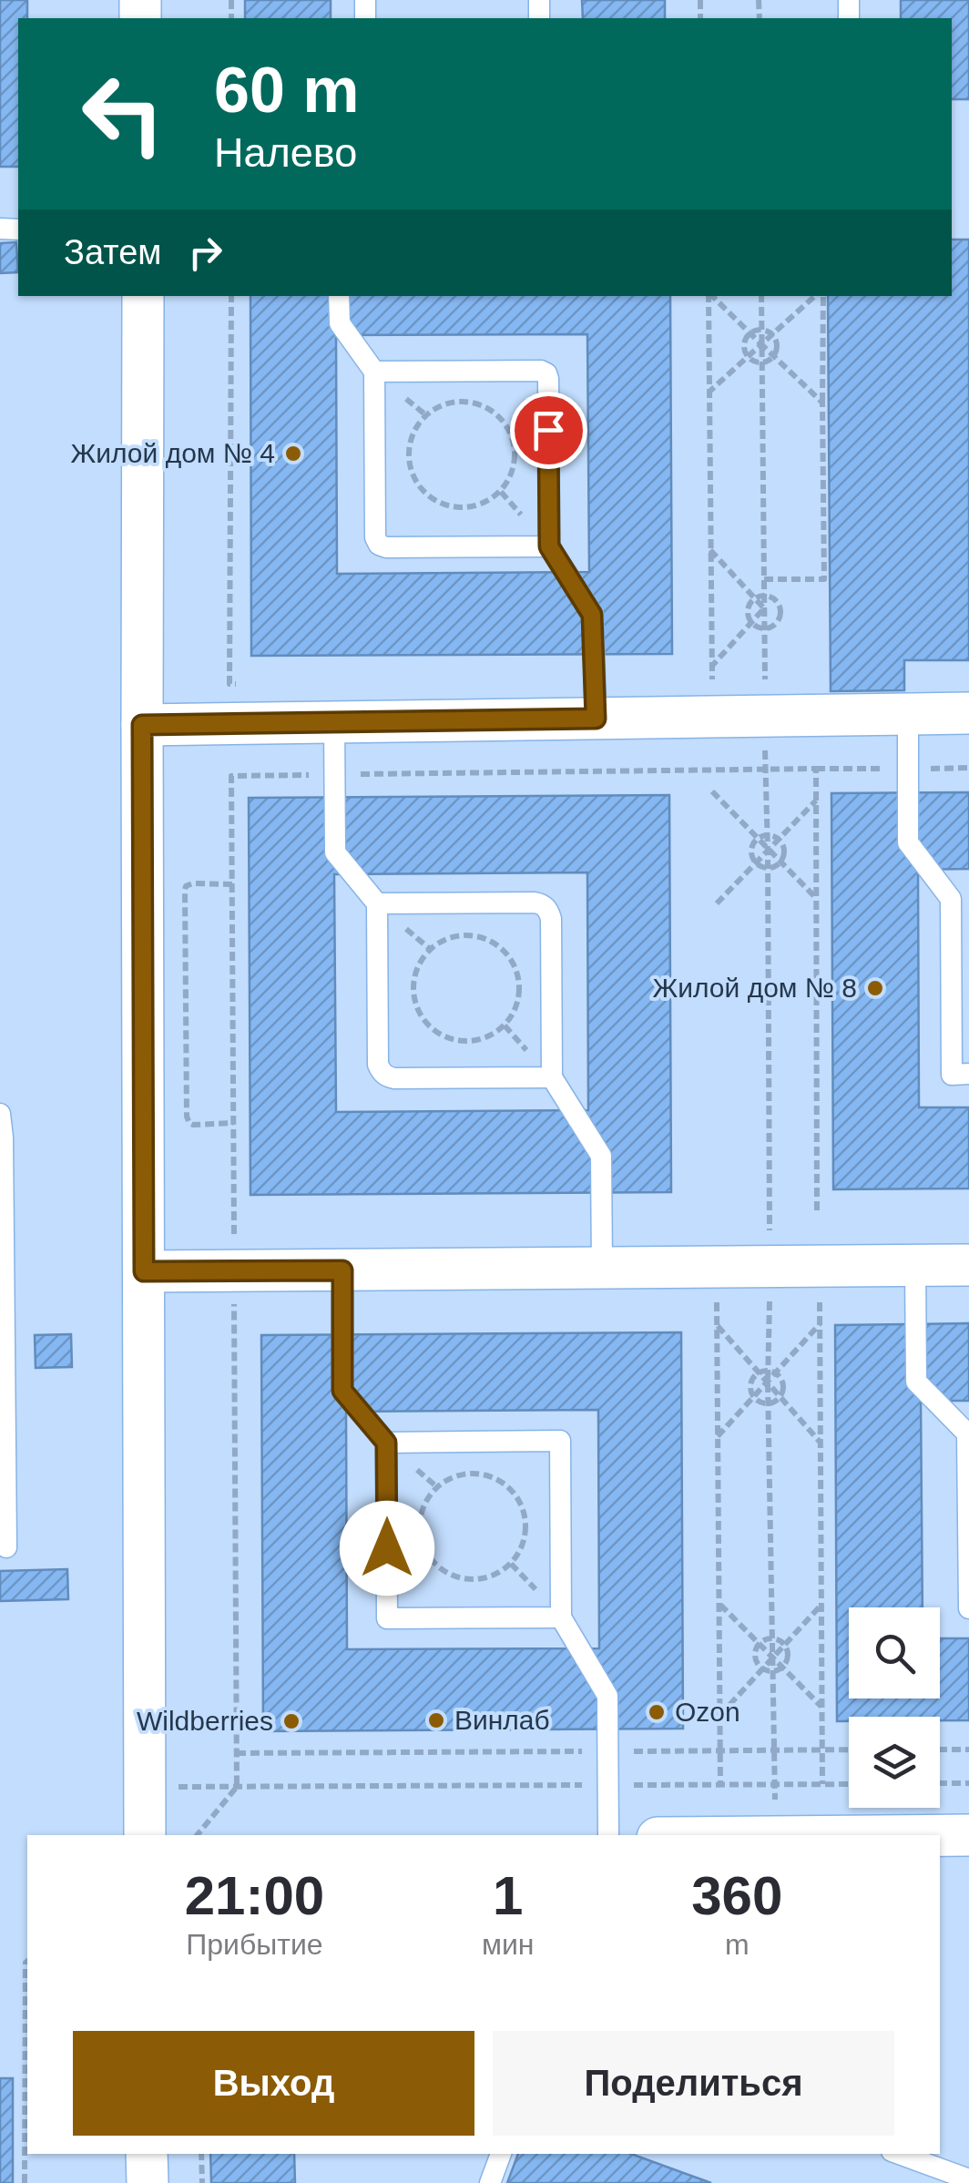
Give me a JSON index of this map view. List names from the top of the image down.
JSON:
{
  "places": [
    "Жилой дом № 4",
    "Жилой дом № 8",
    "Ozon",
    "Винлаб",
    "Wildberries"
  ],
  "page": {
    "turn": ["60 m", "Налево"],
    "then": "Затем",
    "eta": [
      "21:00",
      "Прибытие",
      "1",
      "мин",
      "360",
      "m"
    ],
    "buttons": ["Выход", "Поделиться"]
  }
}
